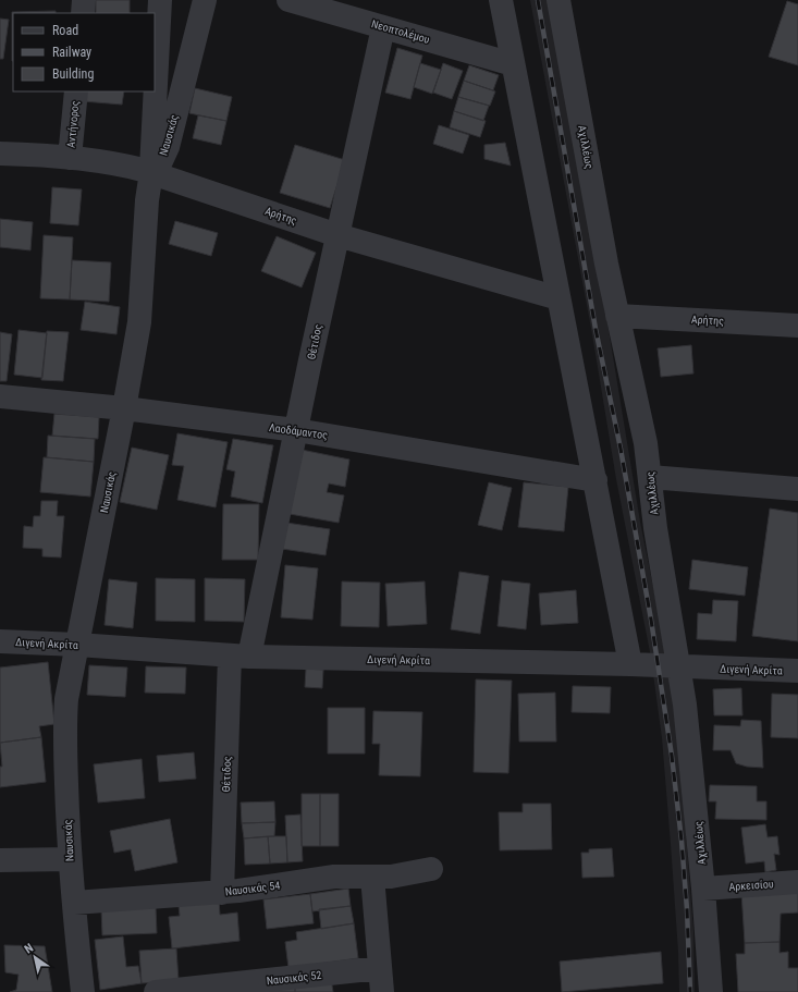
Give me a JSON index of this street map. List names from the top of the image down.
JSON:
{
  "streets": {
    "street": [
      "Νεοπτολέμου",
      "Αντήνορος",
      "Ναυσικάς",
      "Αχιλλέως",
      "Αρήτης",
      "Θέτιδος",
      "Λαοδάμαντος",
      "Διγενή Ακρίτα",
      "Αρκεισίου",
      "Ναυσικάς 54",
      "Ναυσικάς 52"
    ]
  },
  "crossings": [
    ["Νεοπτολέμου", "Θέτιδος"],
    ["Αντήνορος", "Αρήτης"],
    ["Ναυσικάς", "Αρήτης"],
    ["Ναυσικάς", "Λαοδάμαντος"],
    ["Ναυσικάς", "Διγενή Ακρίτα"],
    ["Ναυσικάς", "Ναυσικάς 54"],
    ["Αχιλλέως", "Αρήτης"],
    ["Αχιλλέως", "Διγενή Ακρίτα"],
    ["Αχιλλέως", "Αρκεισίου"],
    ["Αρήτης", "Θέτιδος"],
    ["Θέτιδος", "Λαοδάμαντος"],
    ["Θέτιδος", "Διγενή Ακρίτα"],
    ["Θέτιδος", "Ναυσικάς 54"]
  ],
  "legend": ["Road", "Railway", "Building"],
  "north": "top left"
}
